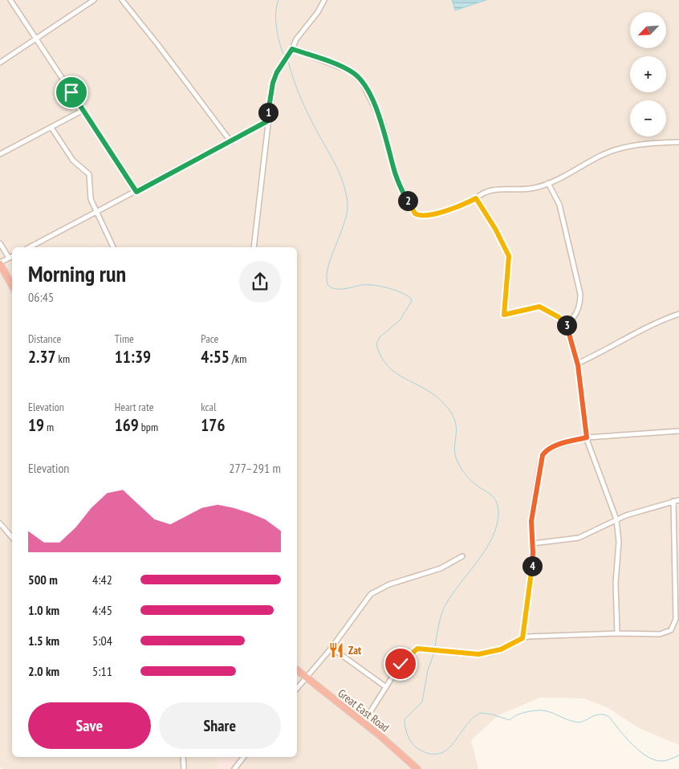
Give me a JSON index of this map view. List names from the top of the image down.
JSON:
{
  "streets": {
    "highway": ["Great East Road"]
  },
  "places": {
    "restaurant": ["Zat"]
  },
  "north": "bottom left",
  "page": {
    "map_buttons": ["+", "−"],
    "pins": [
      "1",
      "2",
      "3",
      "4"
    ],
    "heading": ["Morning run", "06:45"],
    "stats": [
      ["Distance", "2.37 km"],
      ["Time", "11:39"],
      ["Pace", "4:55 /km"],
      ["Elevation", "19 m"],
      ["Heart rate", "169 bpm"],
      ["kcal", "176"]
    ],
    "chart": ["Elevation", "277–291 m"],
    "list": [
      {
        "name": "500 m",
        "note": "4:42"
      },
      {
        "name": "1.0 km",
        "note": "4:45"
      },
      {
        "name": "1.5 km",
        "note": "5:04"
      },
      {
        "name": "2.0 km",
        "note": "5:11"
      }
    ],
    "buttons": ["Save", "Share"]
  }
}
